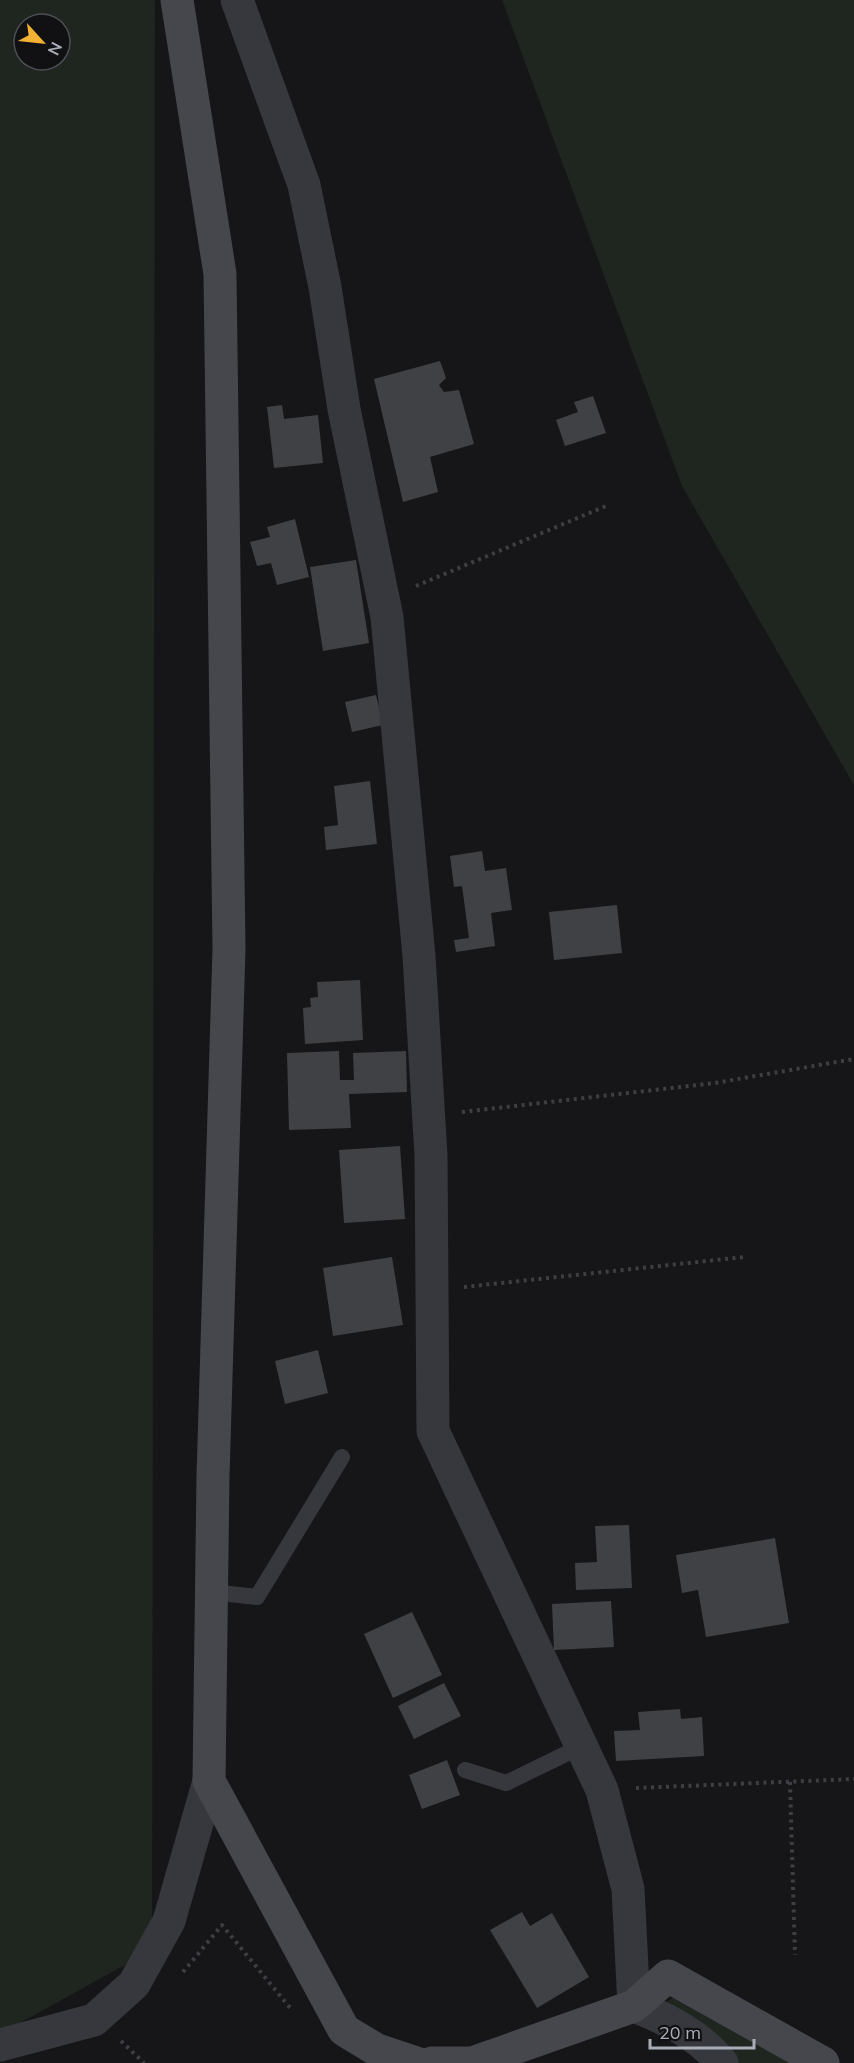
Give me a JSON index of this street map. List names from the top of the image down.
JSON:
{
  "scale_bar": "20 m",
  "north": "bottom right"
}
